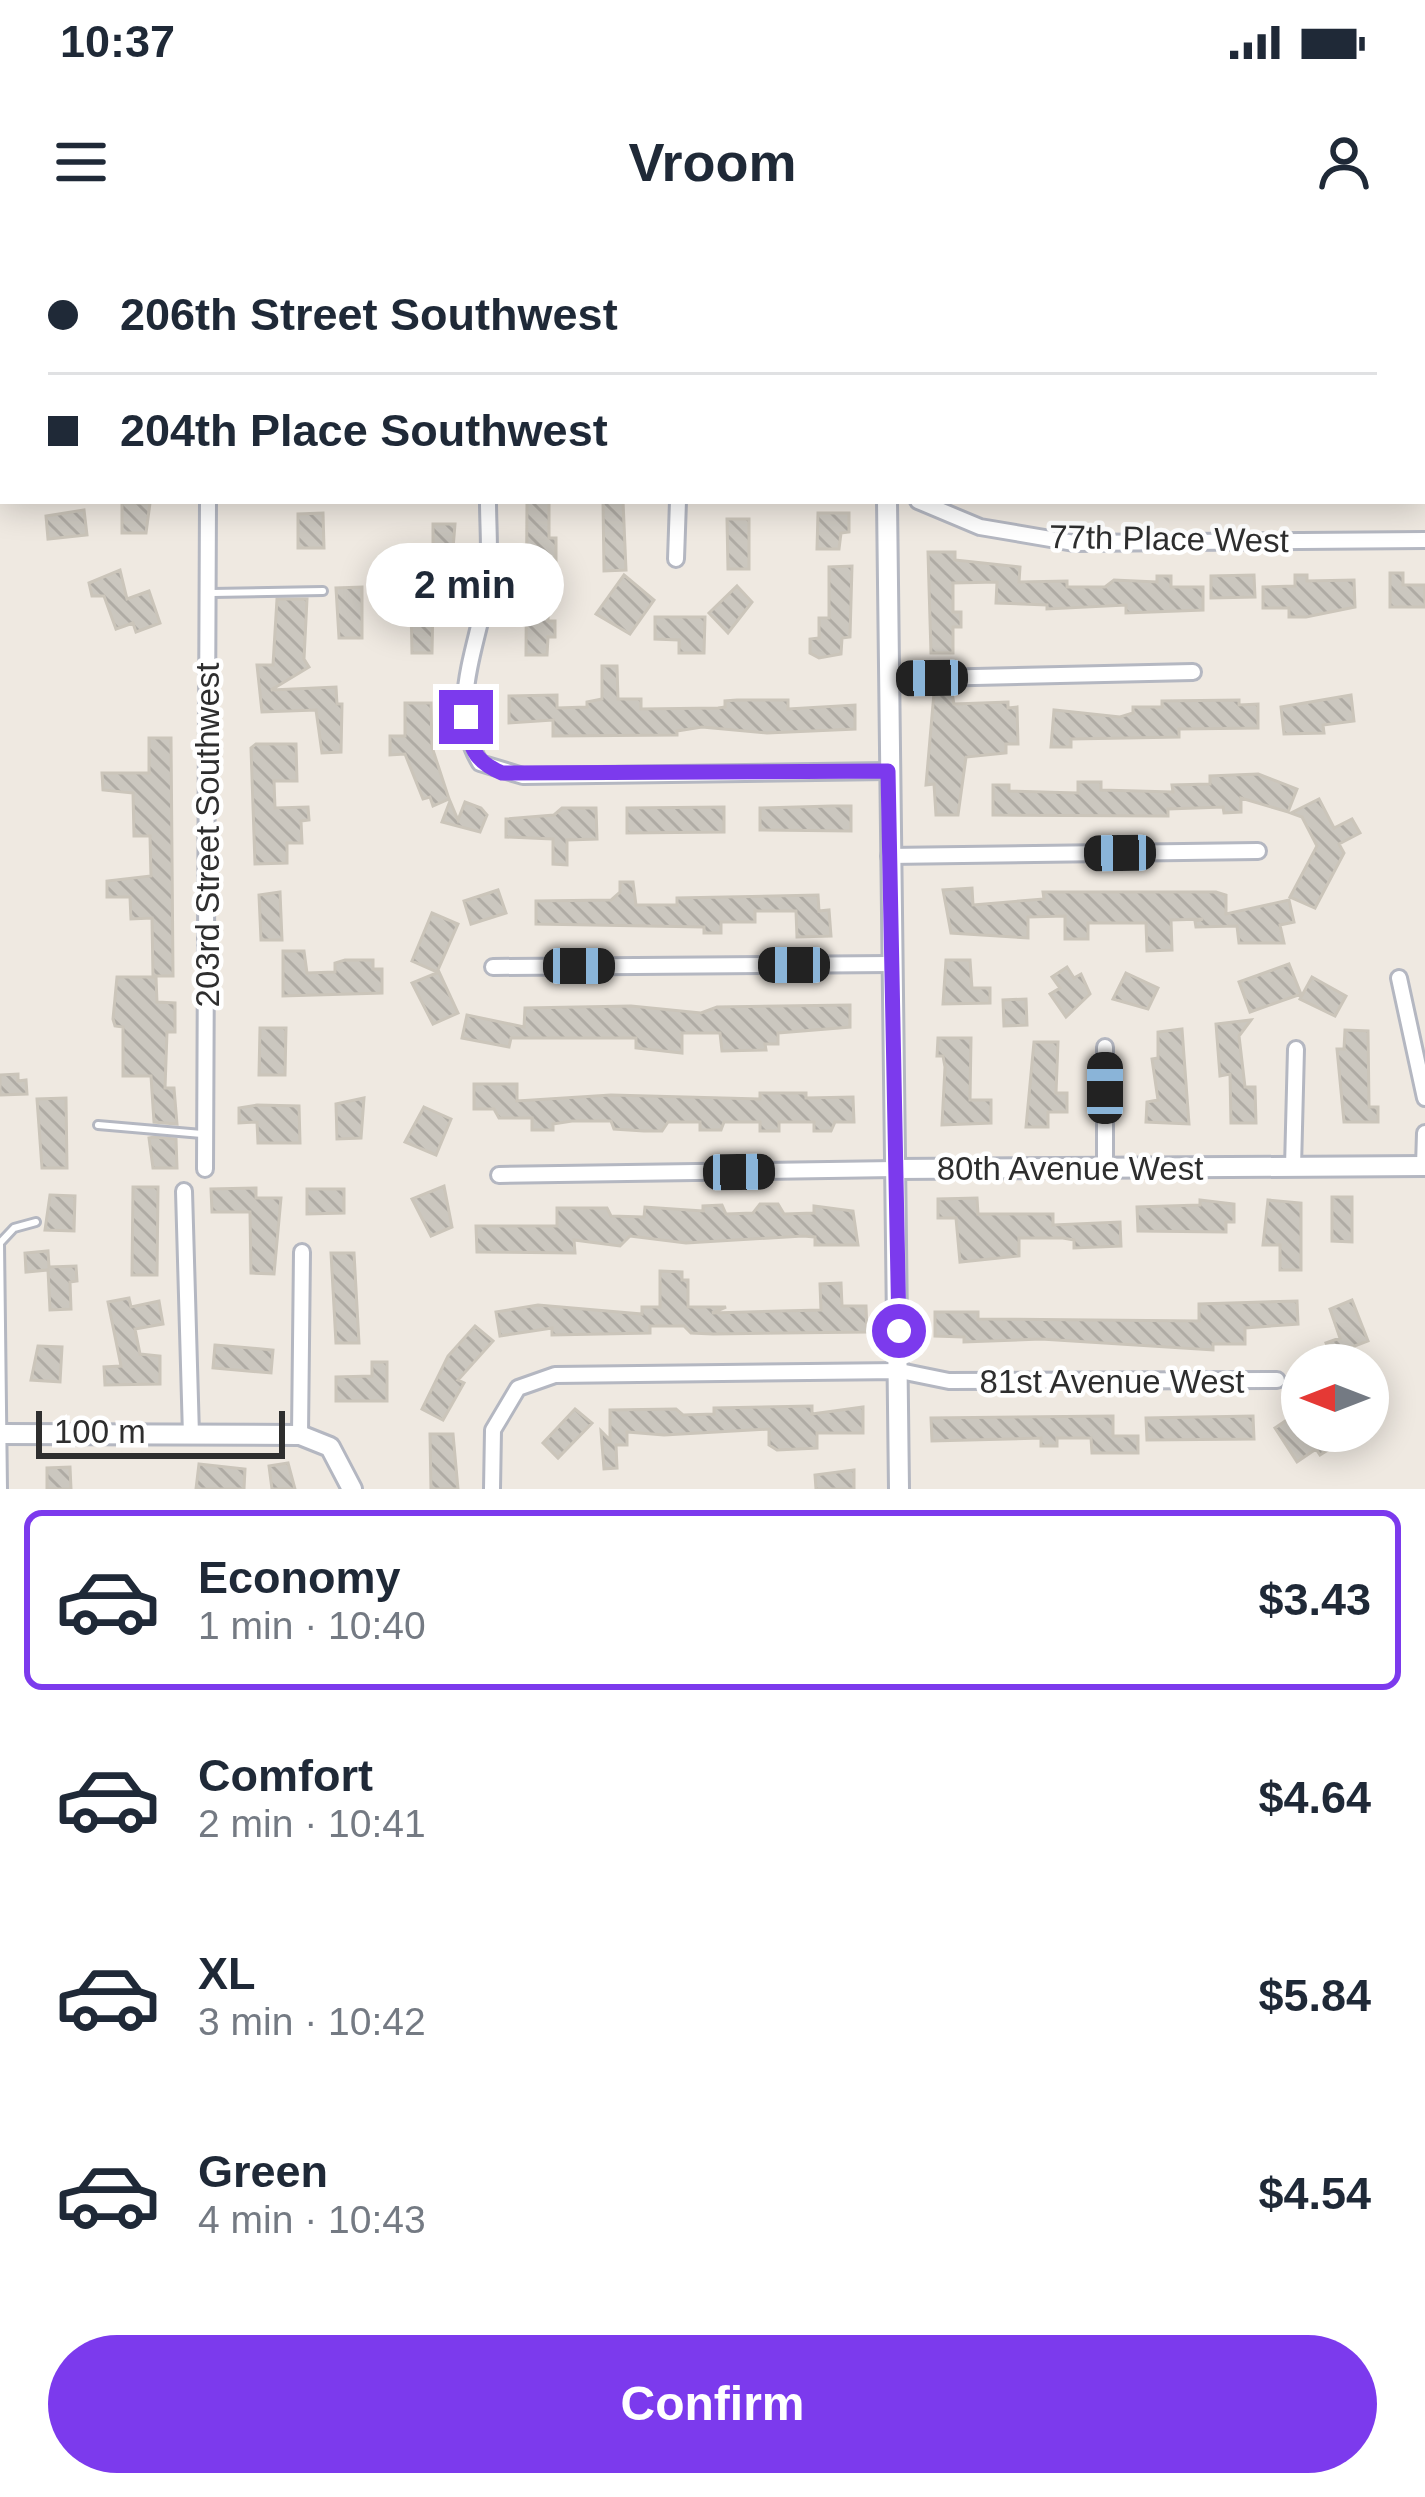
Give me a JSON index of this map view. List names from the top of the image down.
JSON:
{
  "streets": {
    "street": [
      "77th Place West",
      "203rd Street Southwest",
      "80th Avenue West",
      "81st Avenue West"
    ]
  },
  "scale_bar": "100 m",
  "north": "left",
  "page": {
    "status": "10:37",
    "header": "Vroom",
    "banner": ["206th Street Southwest", "204th Place Southwest"],
    "bubble": "2 min",
    "scale": "100 m",
    "list": [
      {
        "name": "Economy",
        "note": "1 min · 10:40",
        "value": "$3.43"
      },
      {
        "name": "Comfort",
        "note": "2 min · 10:41",
        "value": "$4.64"
      },
      {
        "name": "XL",
        "note": "3 min · 10:42",
        "value": "$5.84"
      },
      {
        "name": "Green",
        "note": "4 min · 10:43",
        "value": "$4.54"
      }
    ],
    "buttons": "Confirm"
  }
}
